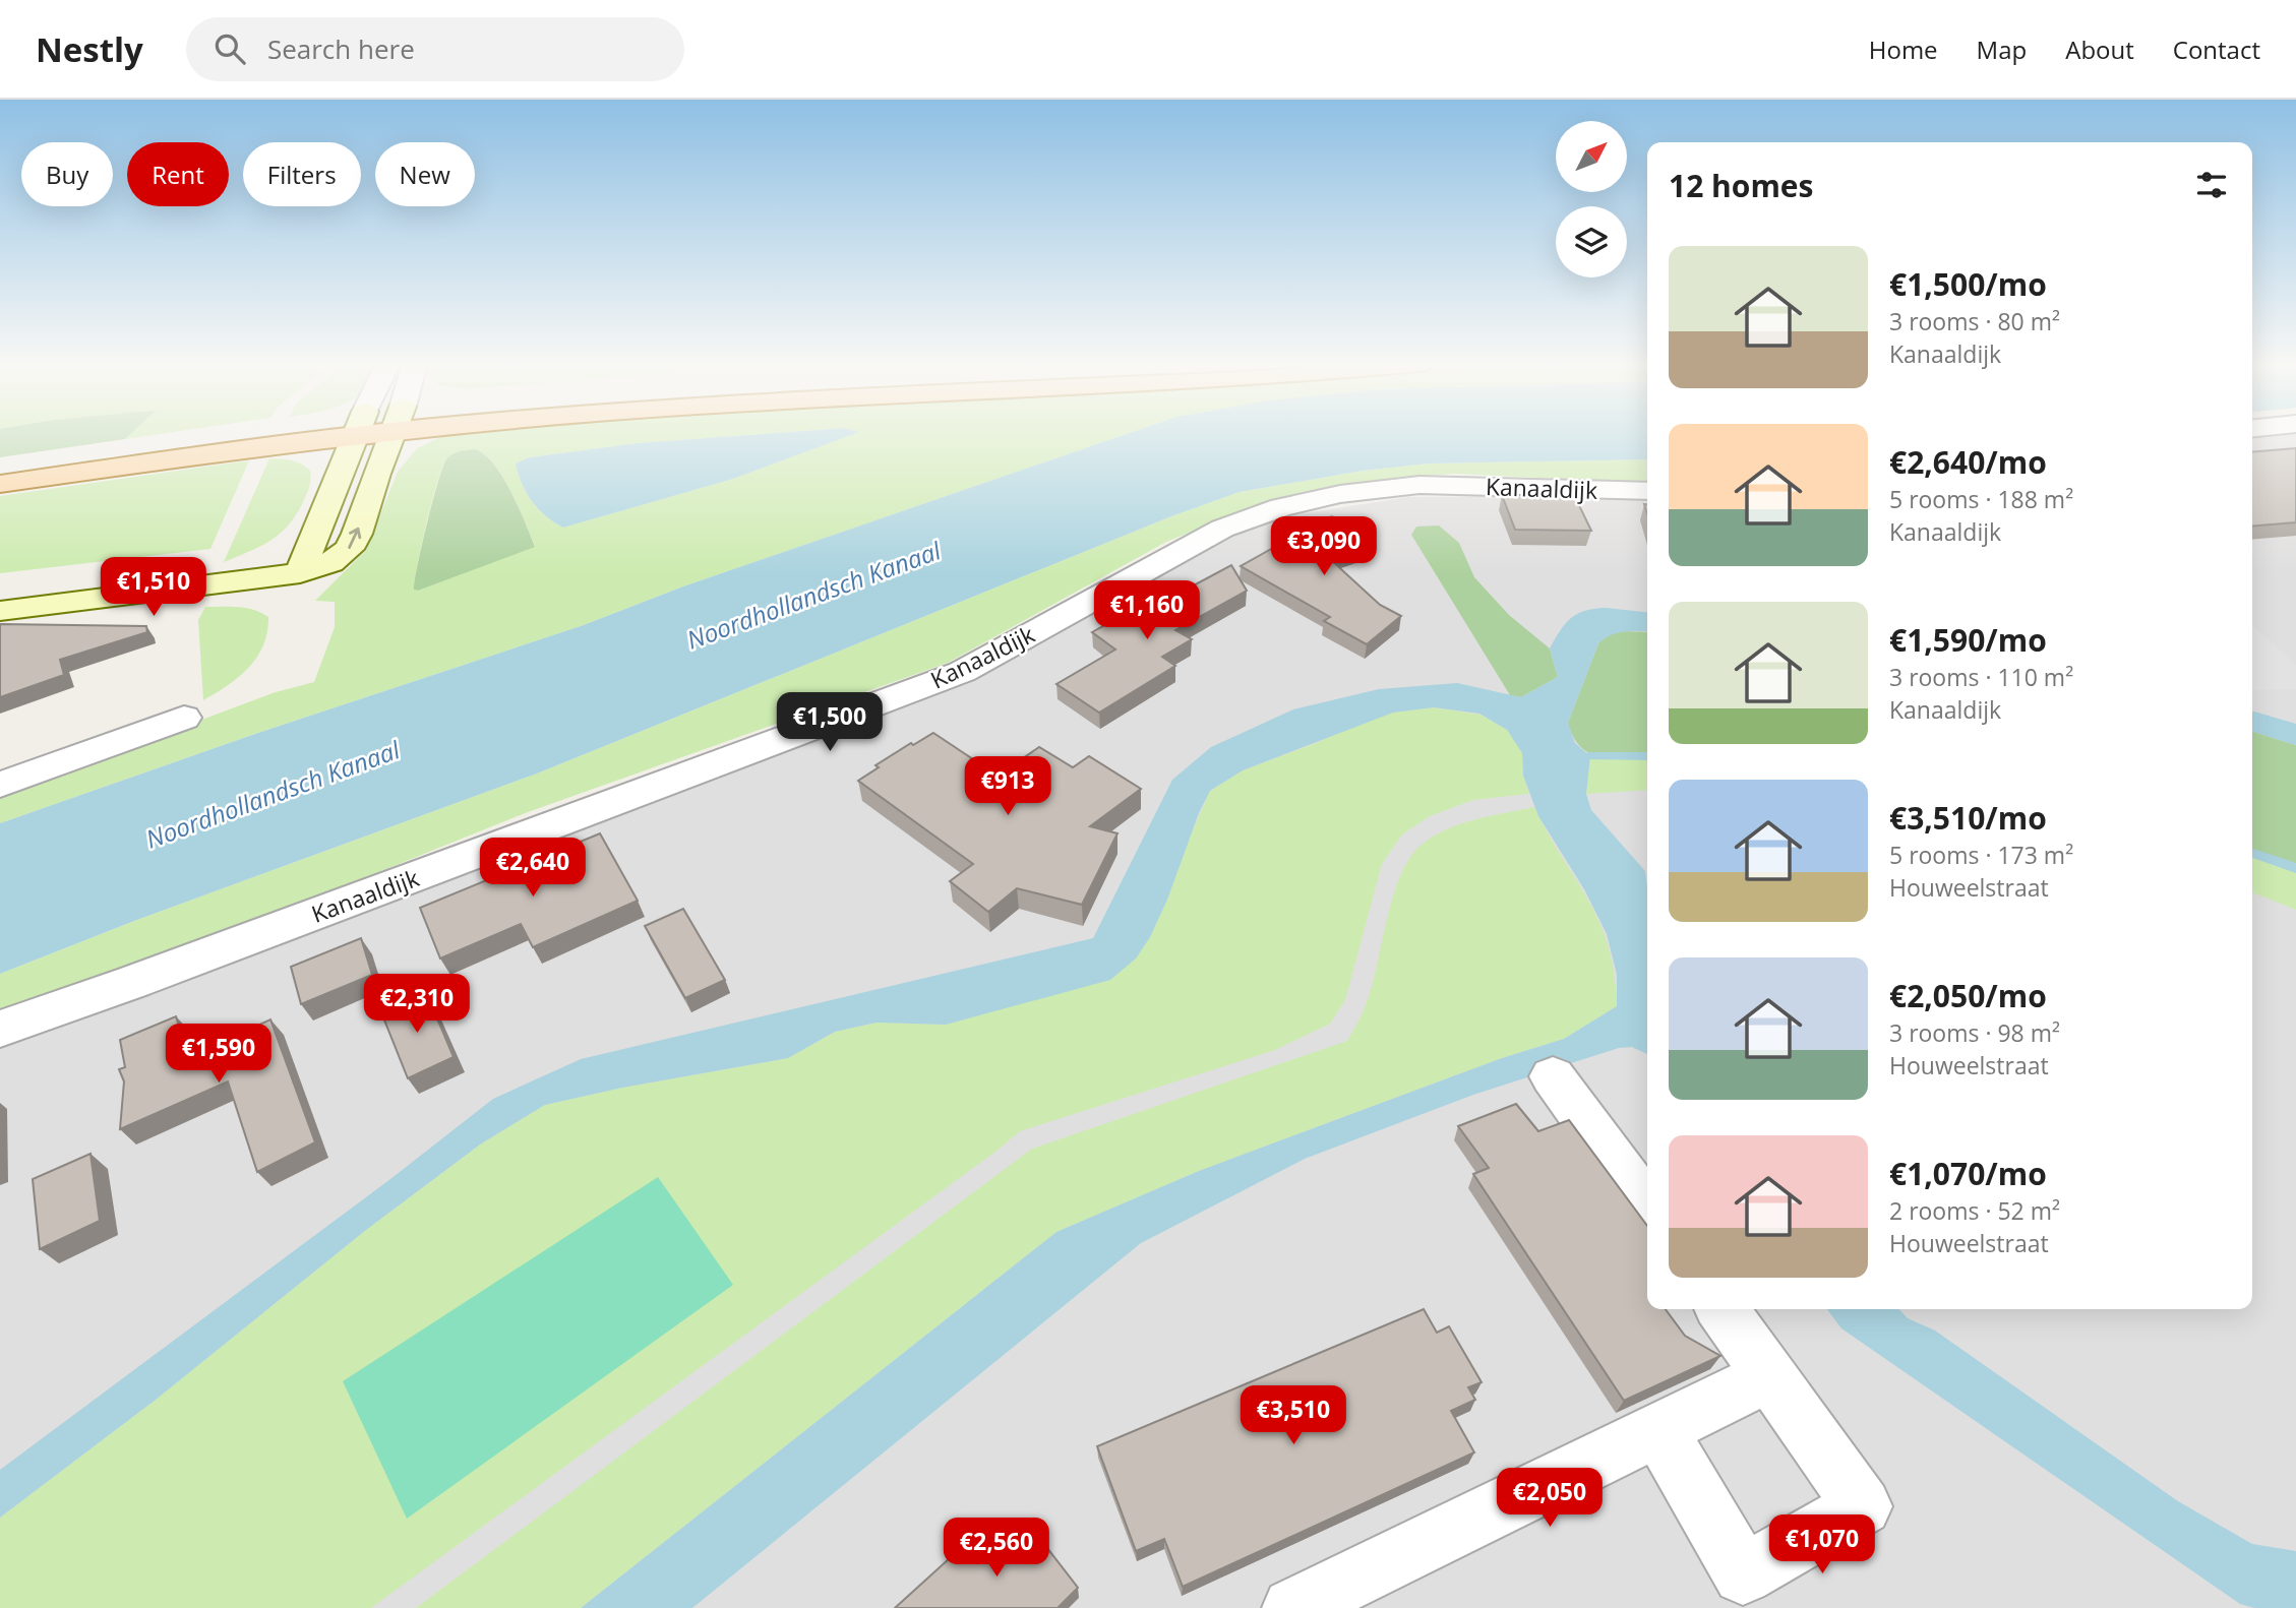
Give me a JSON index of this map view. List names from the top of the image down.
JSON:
{
  "streets": {
    "street": ["Kanaaldijk"]
  },
  "water": ["Noordhollandsch Kanaal"],
  "north": "top right",
  "page": {
    "header": "Nestly",
    "search": "Search here",
    "nav": [
      "Home",
      "Map",
      "About",
      "Contact"
    ],
    "chip": [
      "Buy",
      "Rent",
      "Filters",
      "New"
    ],
    "heading": "12 homes",
    "list": [
      {
        "name": "€1,500/mo",
        "note": "3 rooms · 80 m² · Kanaaldijk"
      },
      {
        "name": "€2,640/mo",
        "note": "5 rooms · 188 m² · Kanaaldijk"
      },
      {
        "name": "€1,590/mo",
        "note": "3 rooms · 110 m² · Kanaaldijk"
      },
      {
        "name": "€3,510/mo",
        "note": "5 rooms · 173 m² · Houweelstraat"
      },
      {
        "name": "€2,050/mo",
        "note": "3 rooms · 98 m² · Houweelstraat"
      },
      {
        "name": "€1,070/mo",
        "note": "2 rooms · 52 m² · Houweelstraat"
      }
    ],
    "price": [
      "€3,090",
      "€1,510",
      "€1,160",
      "€1,500",
      "€913",
      "€2,640",
      "€2,310",
      "€1,590",
      "€3,510",
      "€2,050",
      "€1,070",
      "€2,560"
    ]
  }
}
